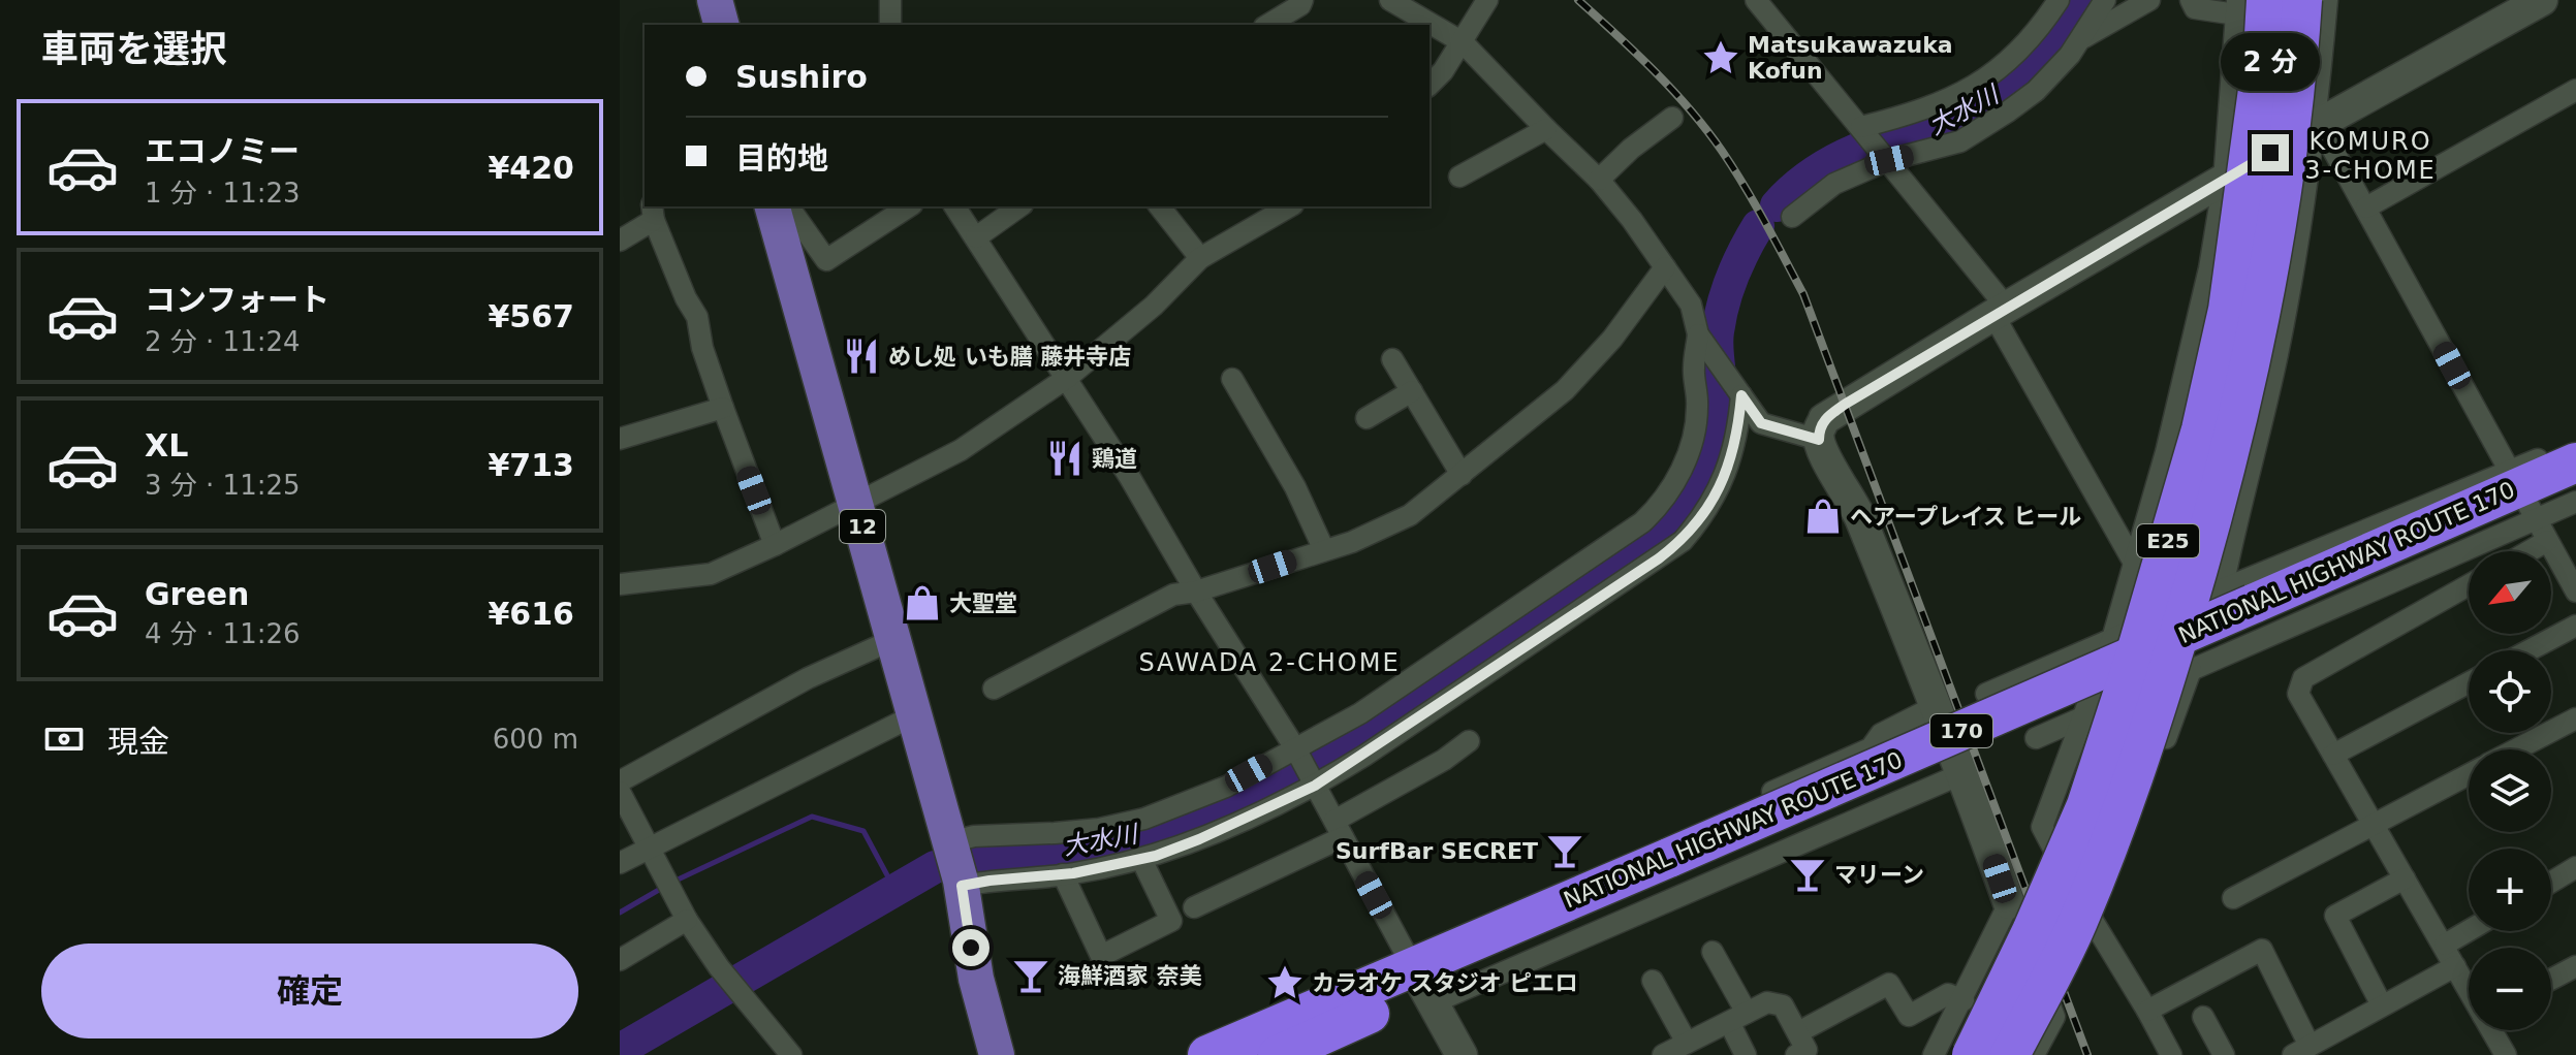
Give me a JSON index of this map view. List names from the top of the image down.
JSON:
{
  "streets": {
    "highway": ["E25", "NATIONAL HIGHWAY ROUTE 170", "170"],
    "main road": ["12"]
  },
  "districts": ["KOMURO 3-CHOME", "SAWADA 2-CHOME"],
  "water": ["大水川"],
  "places": {
    "place": ["Matsukawazuka Kofun", "カラオケ スタジオ ピエロ"],
    "restaurant": ["めし処 いも膳 藤井寺店", "鶏道"],
    "shop": ["ヘアープレイス ヒール", "大聖堂"],
    "bar": ["SurfBar SECRET", "マリーン", "海鮮酒家 奈美"]
  },
  "north": "bottom left",
  "page": {
    "heading": "車両を選択",
    "banner": ["Sushiro", "目的地"],
    "bubble": "2 分",
    "list": [
      {
        "name": "エコノミー",
        "note": "1 分 · 11:23",
        "value": "¥420"
      },
      {
        "name": "コンフォート",
        "note": "2 分 · 11:24",
        "value": "¥567"
      },
      {
        "name": "XL",
        "note": "3 分 · 11:25",
        "value": "¥713"
      },
      {
        "name": "Green",
        "note": "4 分 · 11:26",
        "value": "¥616"
      }
    ],
    "map_buttons": ["+", "−"],
    "pay": ["現金", "600 m"],
    "buttons": "確定"
  }
}
